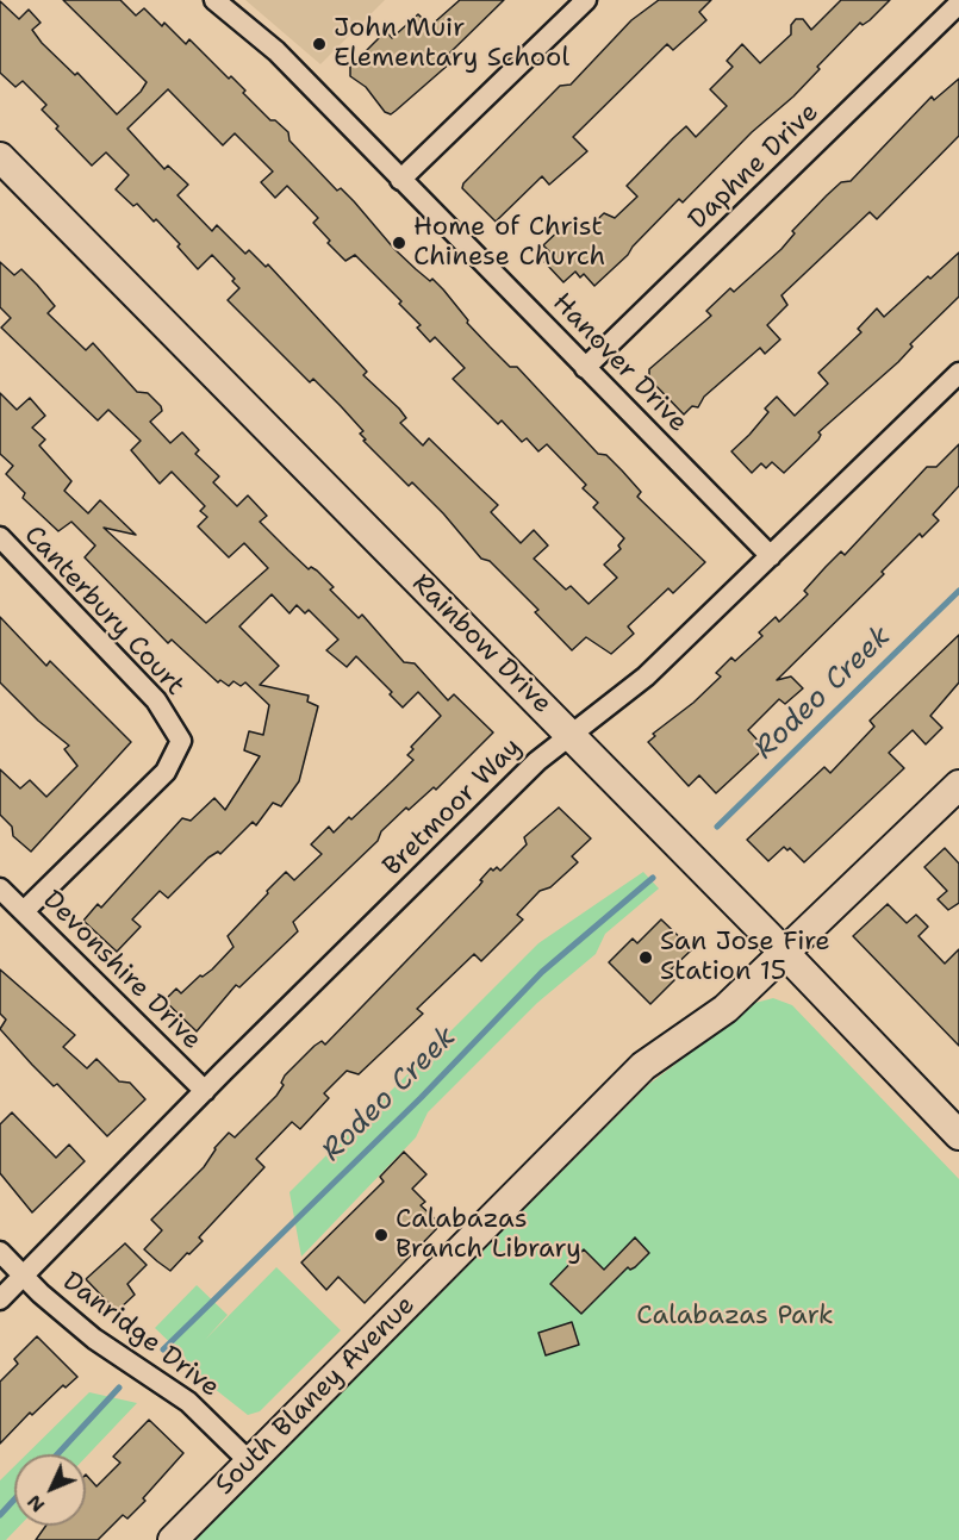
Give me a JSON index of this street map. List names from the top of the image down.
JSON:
{
  "streets": {
    "street": [
      "Daphne Drive",
      "Hanover Drive",
      "Canterbury Court",
      "Rainbow Drive",
      "Bretmoor Way",
      "Devonshire Drive",
      "Danridge Drive",
      "South Blaney Avenue"
    ]
  },
  "crossings": [
    ["Daphne Drive", "Hanover Drive"],
    ["Hanover Drive", "Bretmoor Way"],
    ["Canterbury Court", "Devonshire Drive"],
    ["Rainbow Drive", "Bretmoor Way"],
    ["Rainbow Drive", "South Blaney Avenue"],
    ["Bretmoor Way", "Devonshire Drive"],
    ["Bretmoor Way", "Danridge Drive"],
    ["Danridge Drive", "South Blaney Avenue"]
  ],
  "water": ["Rodeo Creek"],
  "parks": ["Calabazas Park"],
  "places": [
    "John Muir Elementary School",
    "Home of Christ Chinese Church",
    "San Jose Fire Station 15",
    "Calabazas Branch Library"
  ],
  "north": "bottom left"
}
